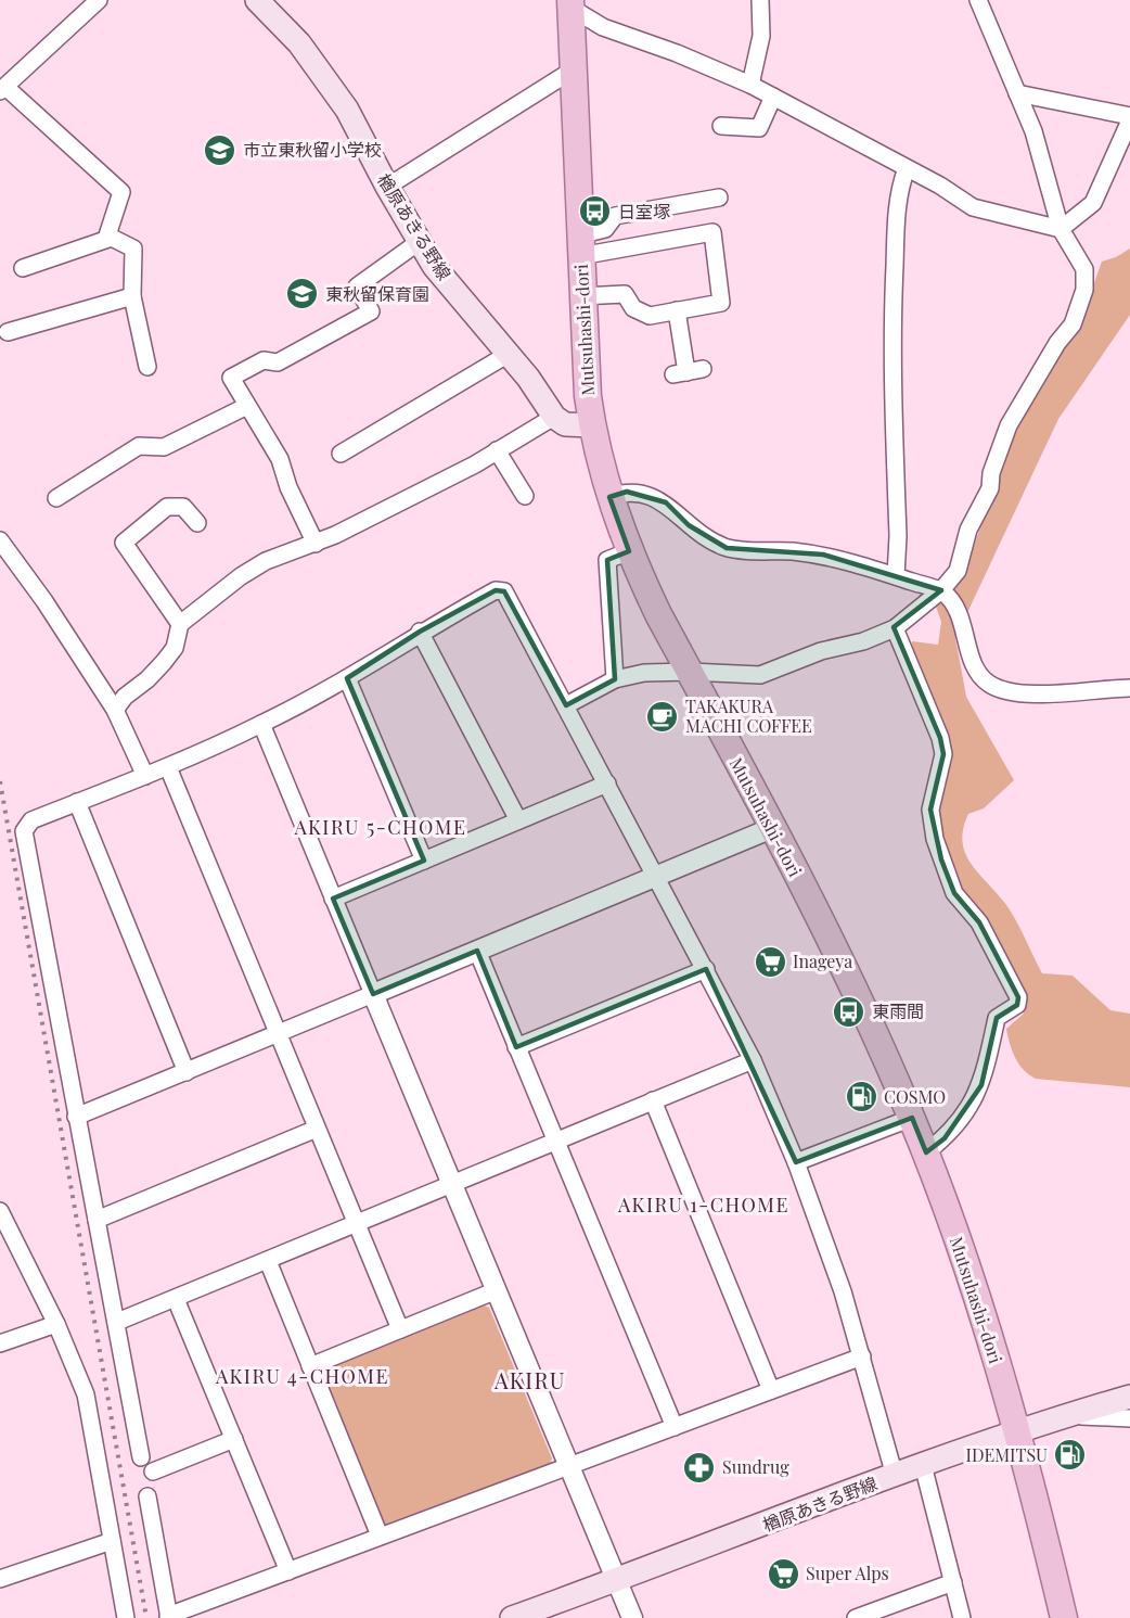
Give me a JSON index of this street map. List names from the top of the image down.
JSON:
{
  "streets": {
    "main road": ["楢原あきる野線", "Mutsuhashi-dori"]
  },
  "crossings": [
    ["楢原あきる野線", "Mutsuhashi-dori"]
  ],
  "districts": [
    "AKIRU 5-CHOME",
    "AKIRU 1-CHOME",
    "AKIRU 4-CHOME",
    "AKIRU"
  ],
  "places": {
    "school or university": ["市立東秋留小学校", "東秋留保育園"],
    "bus stop": ["日室塚", "東雨間"],
    "cafe": ["TAKAKURA MACHI COFFEE"],
    "supermarket": ["Inageya", "Super Alps"],
    "fuel station": ["COSMO", "IDEMITSU"],
    "pharmacy": ["Sundrug"]
  }
}
